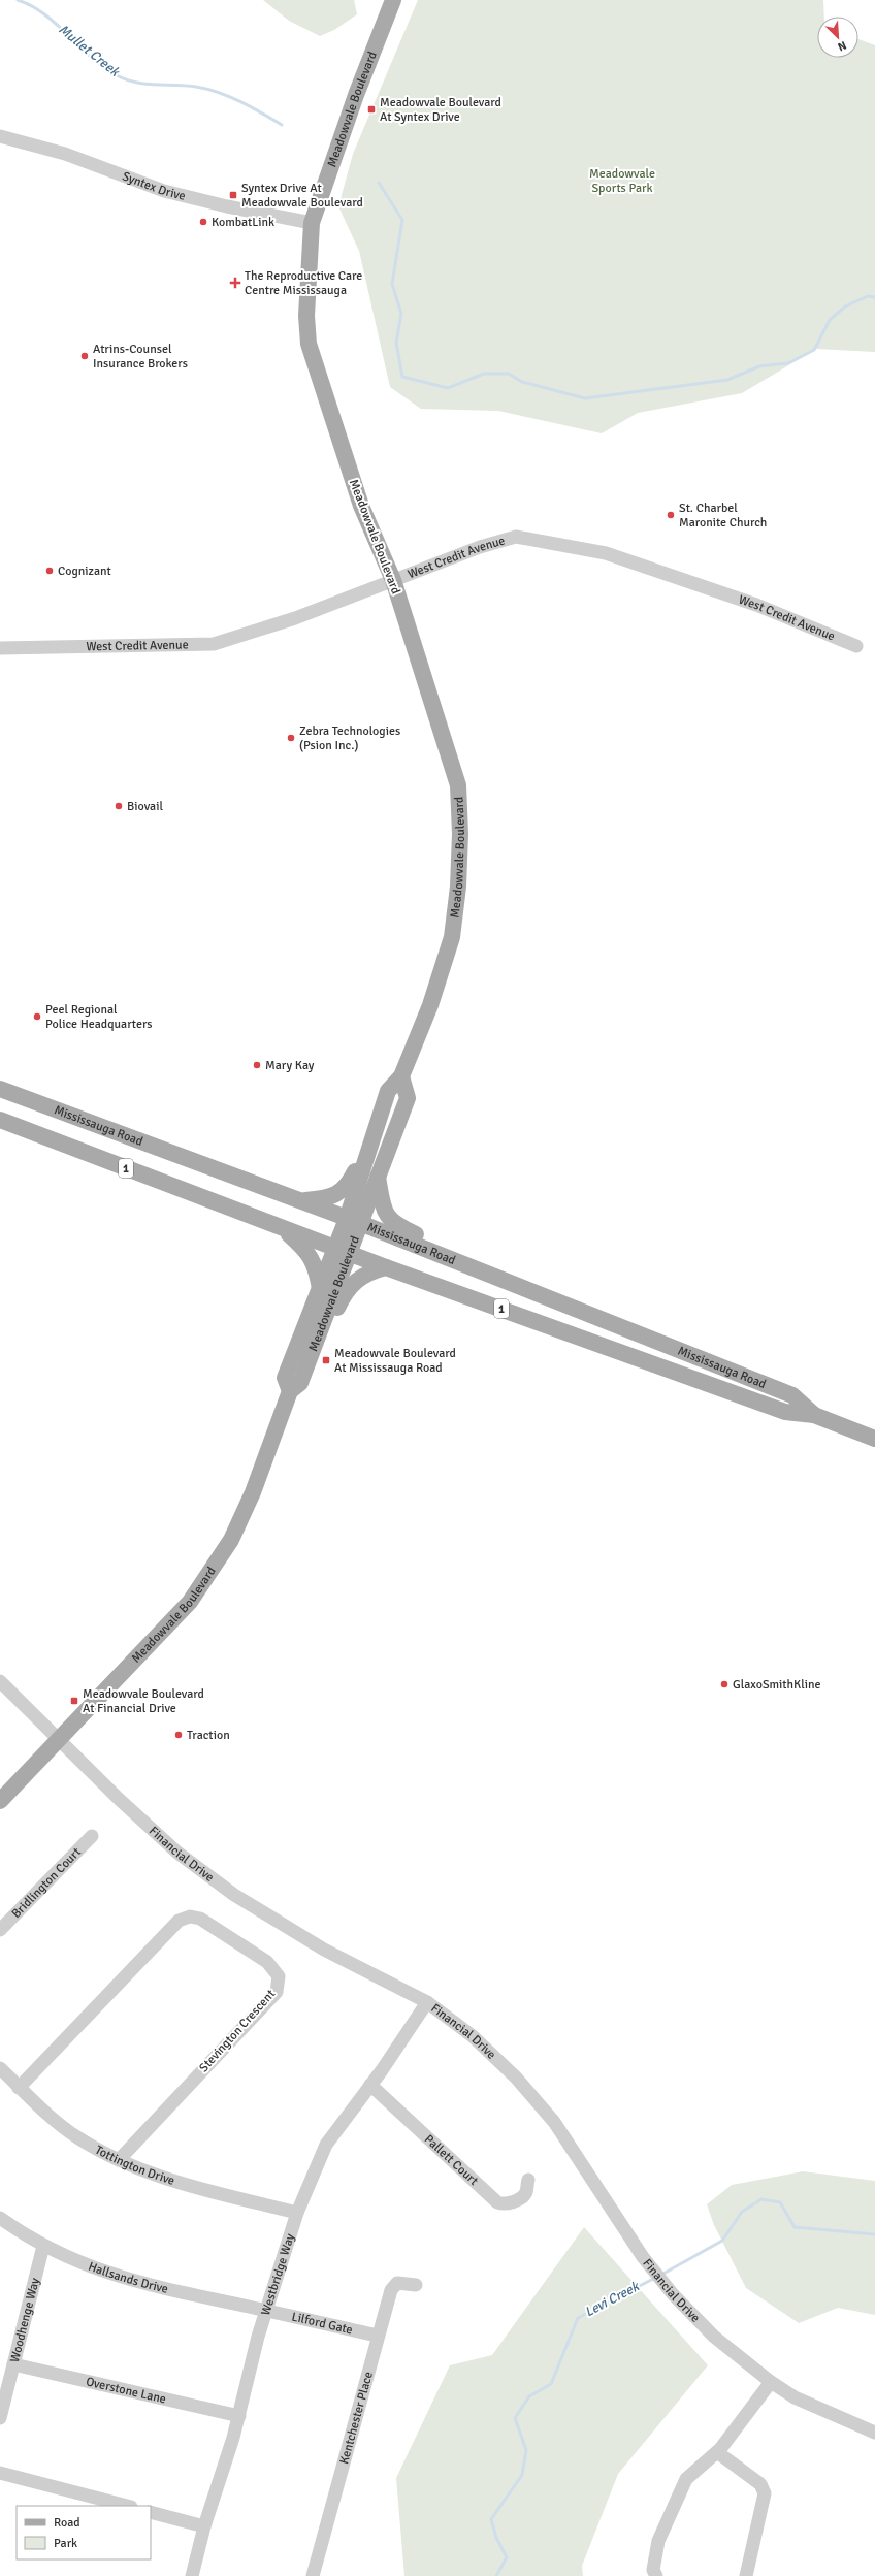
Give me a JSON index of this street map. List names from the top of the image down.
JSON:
{
  "streets": {
    "main road": ["Meadowvale Boulevard", "Mississauga Road", "1"],
    "street": [
      "Syntex Drive",
      "West Credit Avenue",
      "Financial Drive",
      "Bridlington Court",
      "Stevington Crescent",
      "Pallett Court",
      "Tottington Drive",
      "Westbridge Way",
      "Hallsands Drive",
      "Woodhenge Way",
      "Lilford Gate",
      "Overstone Lane",
      "Kentchester Place"
    ]
  },
  "crossings": [
    ["Meadowvale Boulevard", "Syntex Drive"],
    ["Meadowvale Boulevard", "West Credit Avenue"],
    ["Meadowvale Boulevard", "Mississauga Road"],
    ["Meadowvale Boulevard", "Financial Drive"],
    ["Financial Drive", "Westbridge Way"],
    ["Stevington Crescent", "Tottington Drive"],
    ["Pallett Court", "Westbridge Way"],
    ["Tottington Drive", "Westbridge Way"],
    ["Westbridge Way", "Hallsands Drive"],
    ["Westbridge Way", "Lilford Gate"],
    ["Westbridge Way", "Overstone Lane"],
    ["Hallsands Drive", "Woodhenge Way"],
    ["Hallsands Drive", "Lilford Gate"],
    ["Woodhenge Way", "Overstone Lane"],
    ["Lilford Gate", "Kentchester Place"]
  ],
  "water": ["Mullet Creek", "Levi Creek"],
  "parks": ["Meadowvale Sports Park"],
  "places": {
    "transit": [
      "Meadowvale Boulevard At Syntex Drive",
      "Syntex Drive At Meadowvale Boulevard",
      "Meadowvale Boulevard At Mississauga Road",
      "Meadowvale Boulevard At Financial Drive"
    ],
    "other": [
      "KombatLink",
      "Atrins-Counsel Insurance Brokers",
      "St. Charbel Maronite Church",
      "Cognizant",
      "Zebra Technologies (Psion Inc.)",
      "Biovail",
      "Peel Regional Police Headquarters",
      "Mary Kay",
      "GlaxoSmithKline",
      "Traction"
    ],
    "health": ["The Reproductive Care Centre Mississauga"]
  },
  "legend": ["Road", "Park"],
  "north": "bottom right"
}
